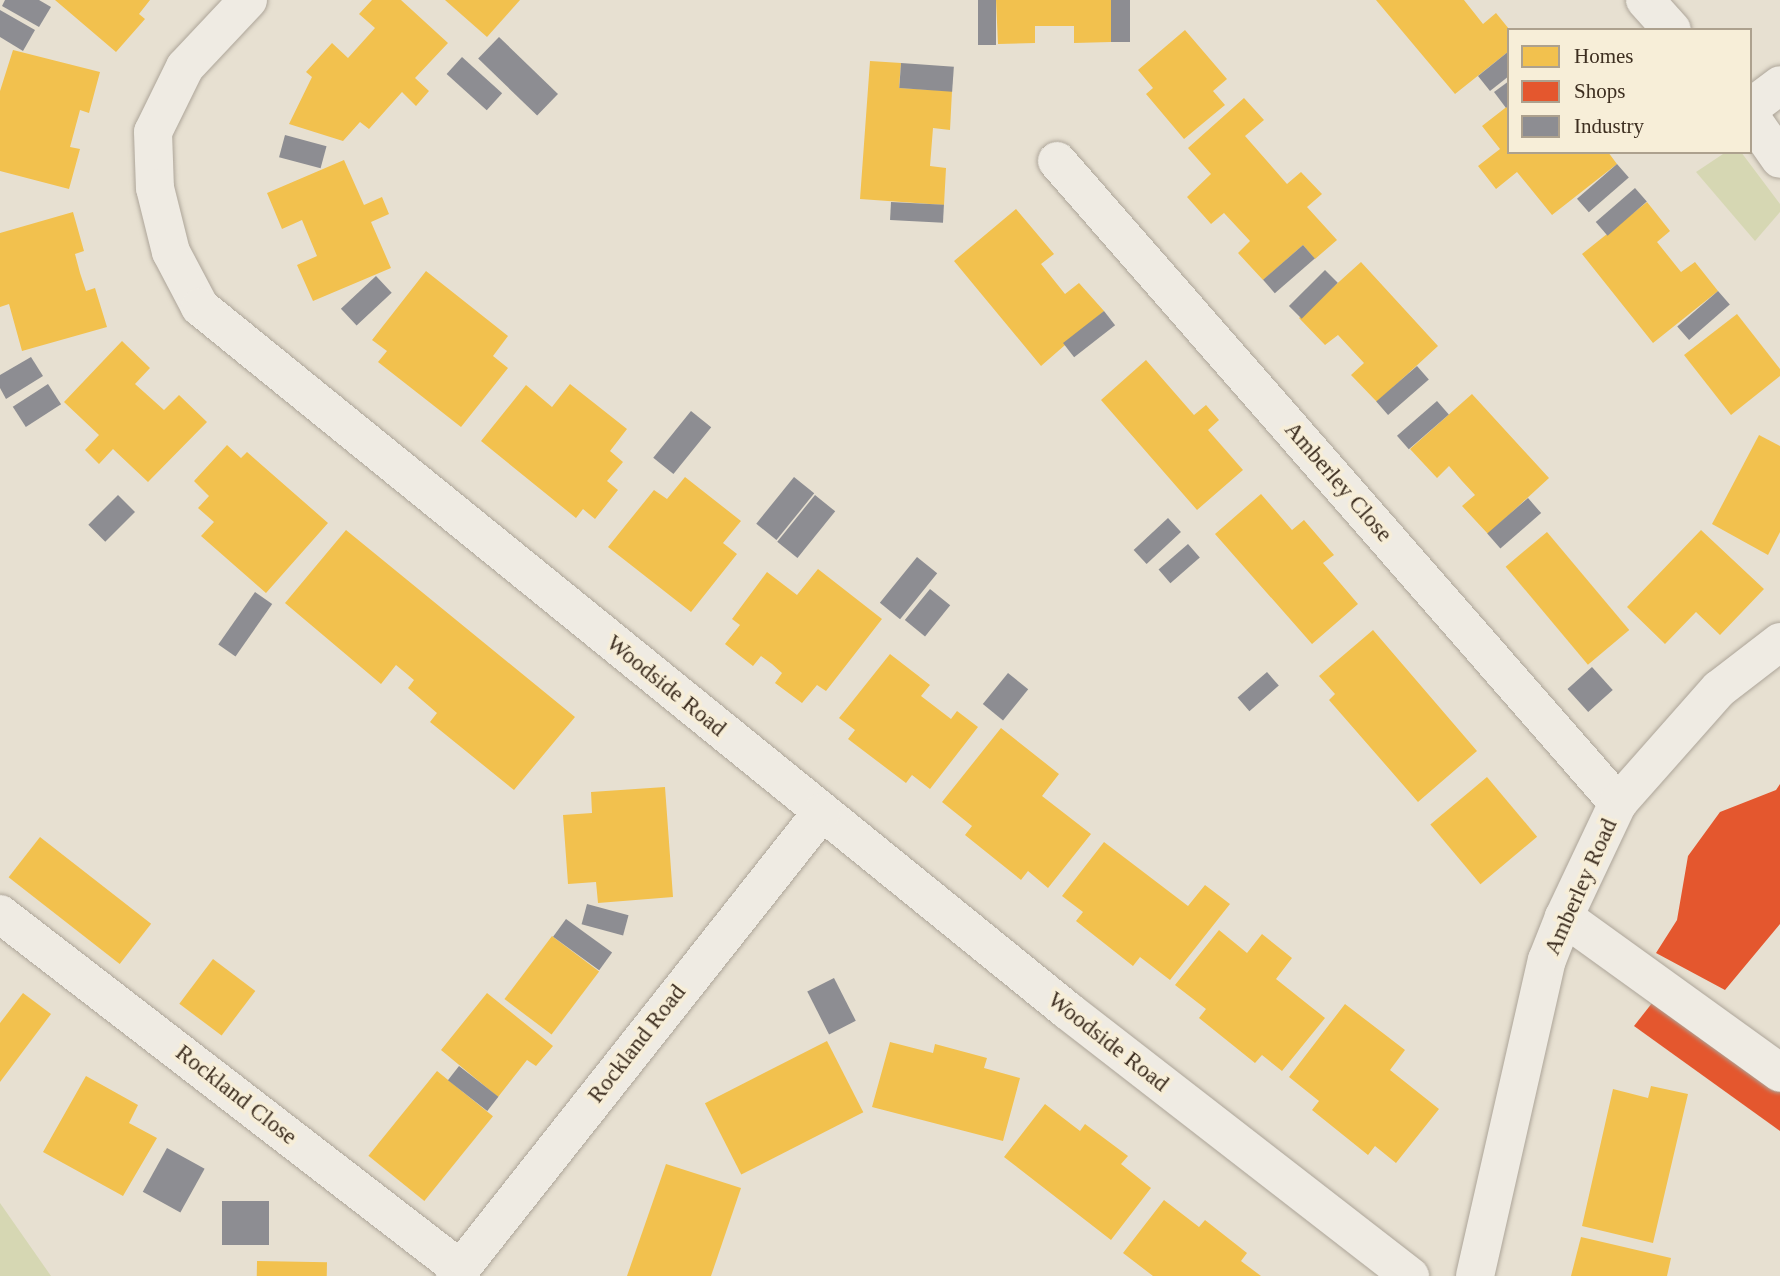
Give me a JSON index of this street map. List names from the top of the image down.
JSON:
{
  "streets": {
    "street": [
      "Amberley Close",
      "Woodside Road",
      "Amberley Road",
      "Rockland Road",
      "Rockland Close"
    ]
  },
  "crossings": [
    ["Amberley Close", "Amberley Road"],
    ["Woodside Road", "Rockland Road"],
    ["Rockland Road", "Rockland Close"]
  ],
  "legend": ["Homes", "Shops", "Industry"]
}
